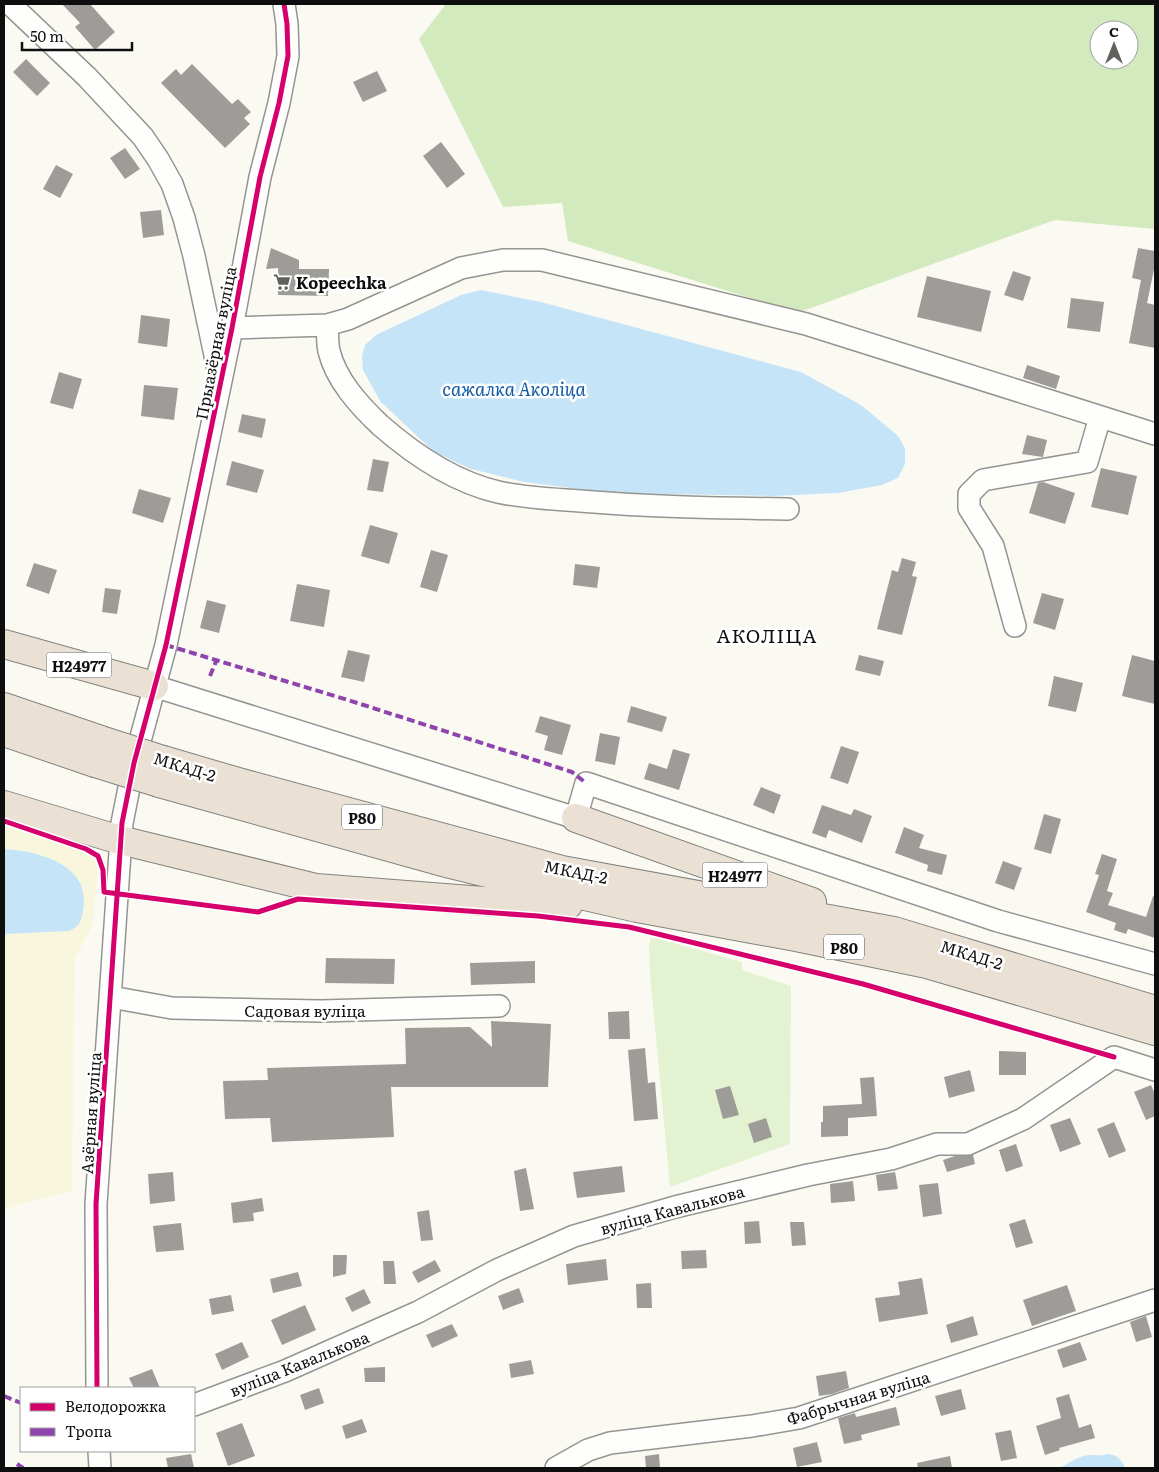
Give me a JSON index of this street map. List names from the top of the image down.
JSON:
{
  "streets": {
    "highway": ["Н24977", "МКАД-2", "Р80"],
    "street": [
      "Прыазёрная вуліца",
      "Садовая вуліца",
      "Азёрная вуліца",
      "вуліца Кавалькова",
      "Фабрычная вуліца"
    ]
  },
  "crossings": [
    ["Прыазёрная вуліца", "Н24977"],
    ["Прыазёрная вуліца", "Азёрная вуліца"],
    ["Н24977", "МКАД-2"],
    ["МКАД-2", "Р80"],
    ["Садовая вуліца", "Азёрная вуліца"]
  ],
  "districts": ["АКОЛІЦА"],
  "water": ["сажалка Аколіца"],
  "places": {
    "supermarket": ["Kopeechka"]
  },
  "legend": ["Велодорожка", "Тропа"],
  "scale_bar": "50 m",
  "north": "top"
}
